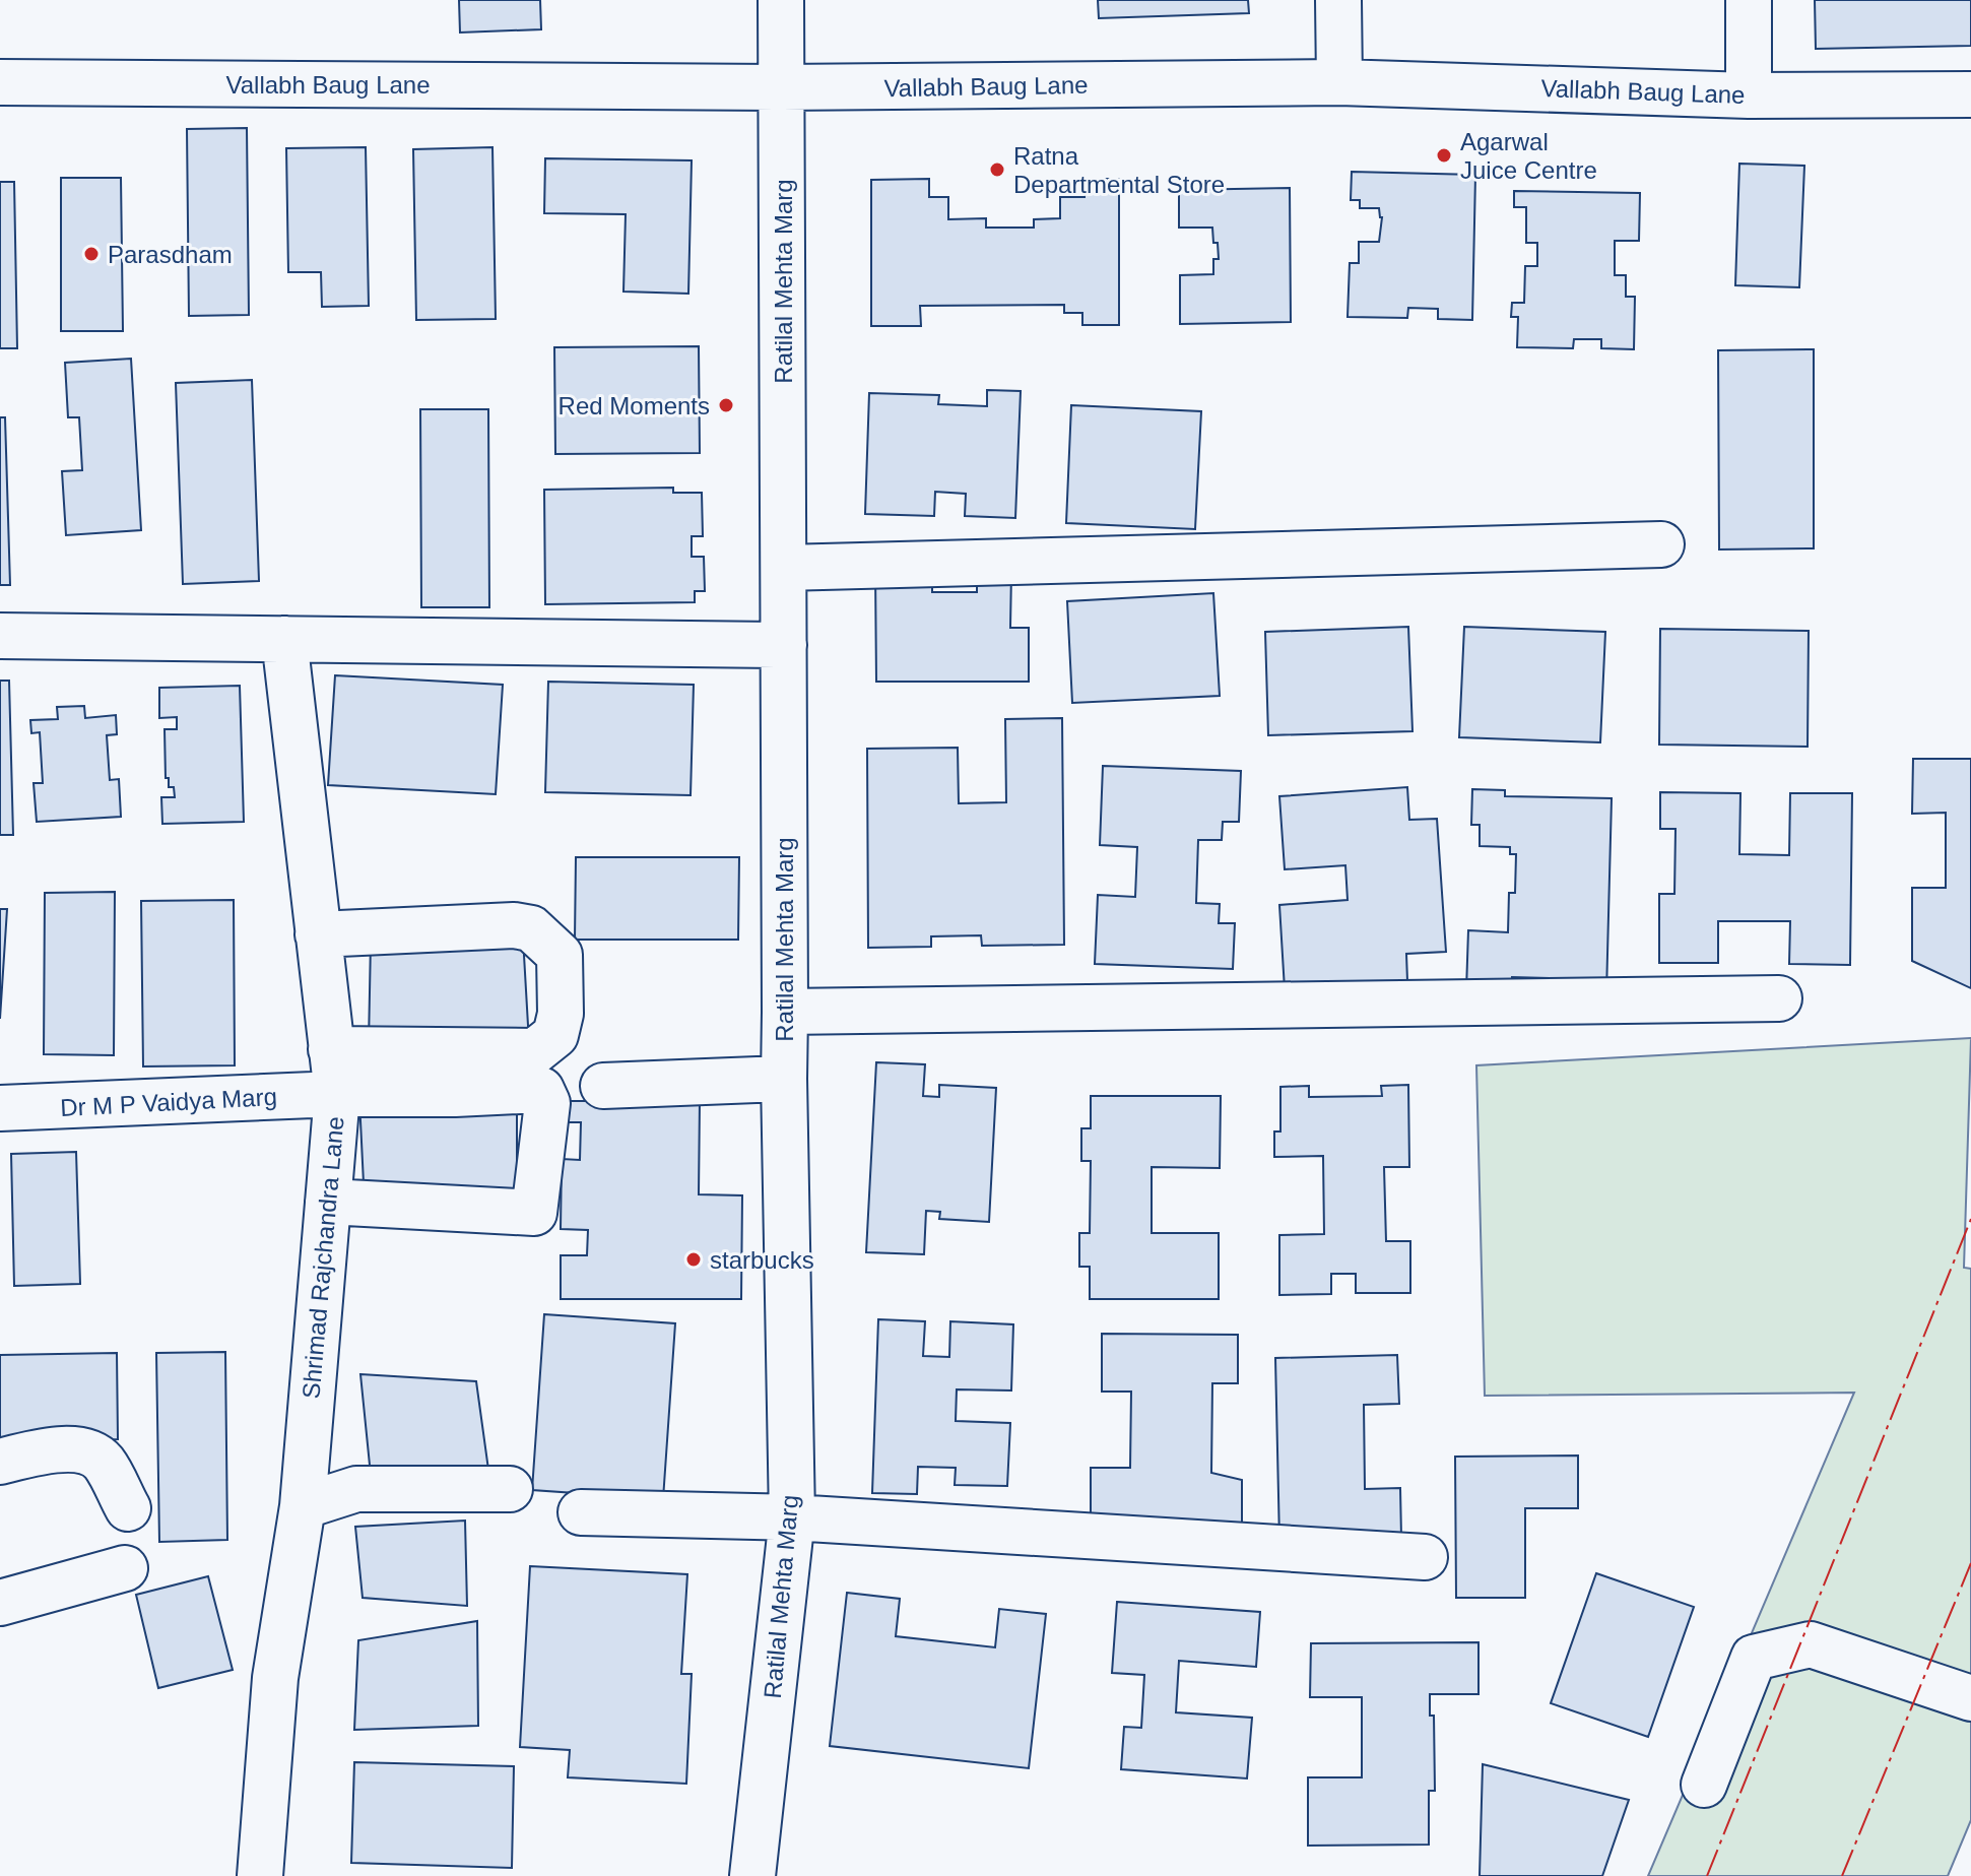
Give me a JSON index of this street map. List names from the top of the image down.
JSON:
{
  "streets": {
    "street": [
      "Vallabh Baug Lane",
      "Ratilal Mehta Marg",
      "Dr M P Vaidya Marg",
      "Shrimad Rajchandra Lane"
    ]
  },
  "crossings": [
    ["Vallabh Baug Lane", "Ratilal Mehta Marg"],
    ["Dr M P Vaidya Marg", "Shrimad Rajchandra Lane"]
  ],
  "places": [
    "Agarwal Juice Centre",
    "Ratna Departmental Store",
    "Parasdham",
    "Red Moments",
    "starbucks"
  ]
}
